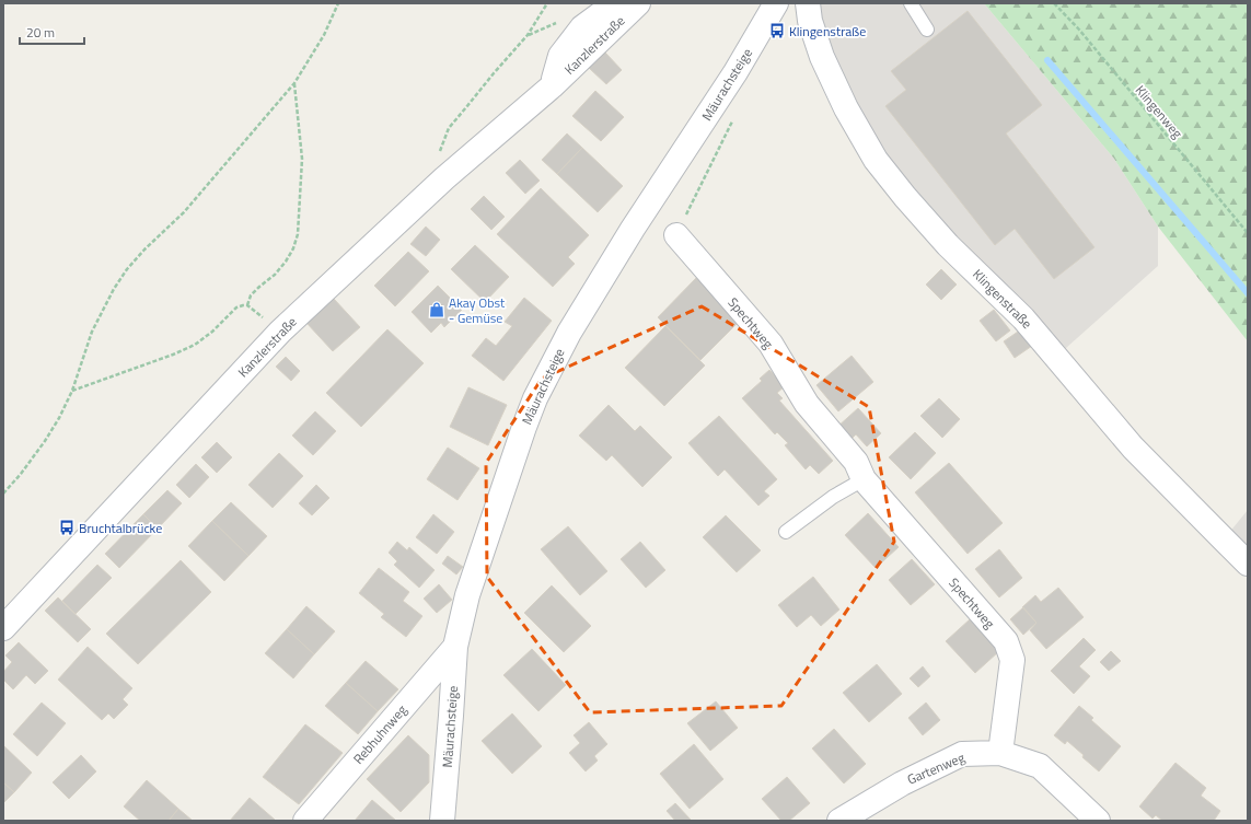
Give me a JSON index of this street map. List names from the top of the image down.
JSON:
{
  "streets": {
    "street": [
      "Kanzlerstraße",
      "Mäurachsteige",
      "Klingenstraße",
      "Spechtweg",
      "Rebhuhnweg",
      "Gartenweg"
    ],
    "path": ["Klingenweg"]
  },
  "crossings": [
    ["Mäurachsteige", "Rebhuhnweg"],
    ["Spechtweg", "Gartenweg"]
  ],
  "places": {
    "bus stop": ["Klingenstraße", "Bruchtalbrücke"],
    "shop": ["Akay Obst - Gemüse"]
  },
  "scale_bar": "20 m"
}
